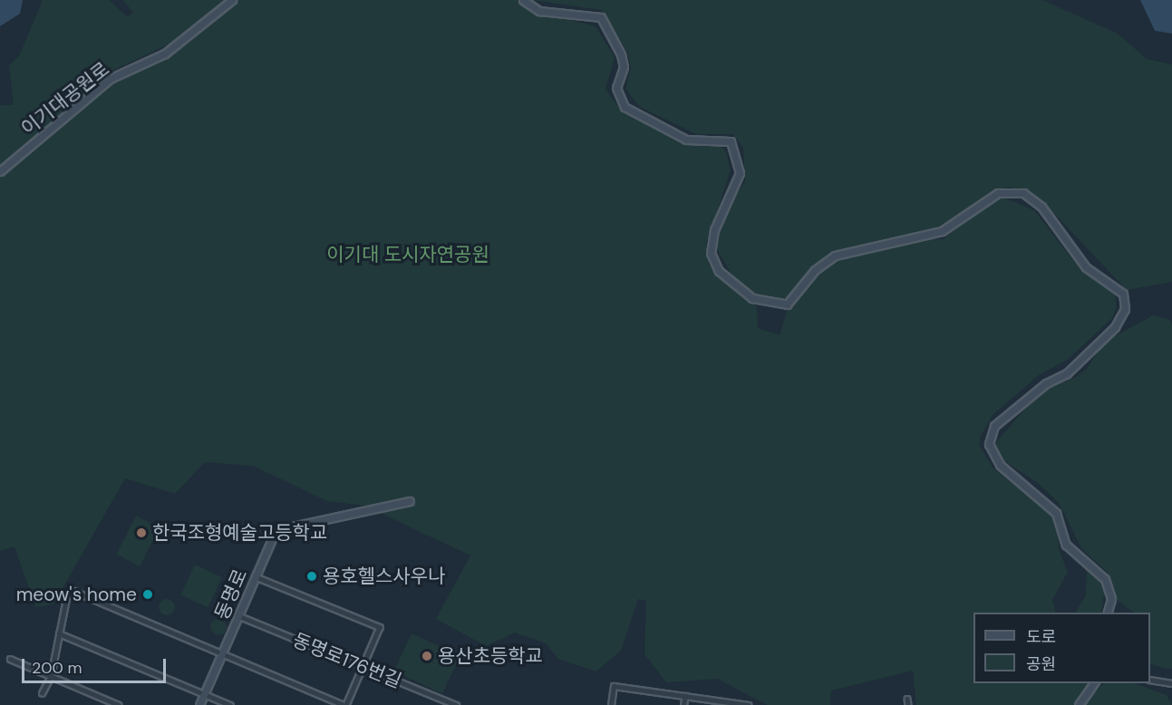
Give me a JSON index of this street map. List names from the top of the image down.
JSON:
{
  "streets": {
    "street": ["이기대공원로", "동명로", "동명로176번길"]
  },
  "crossings": [
    ["동명로", "동명로176번길"]
  ],
  "parks": ["이기대 도시자연공원"],
  "places": [
    "한국조형예술고등학교",
    "용호헬스사우나",
    "meow's home",
    "용산초등학교"
  ],
  "legend": ["도로", "공원"],
  "scale_bar": "200 m"
}
